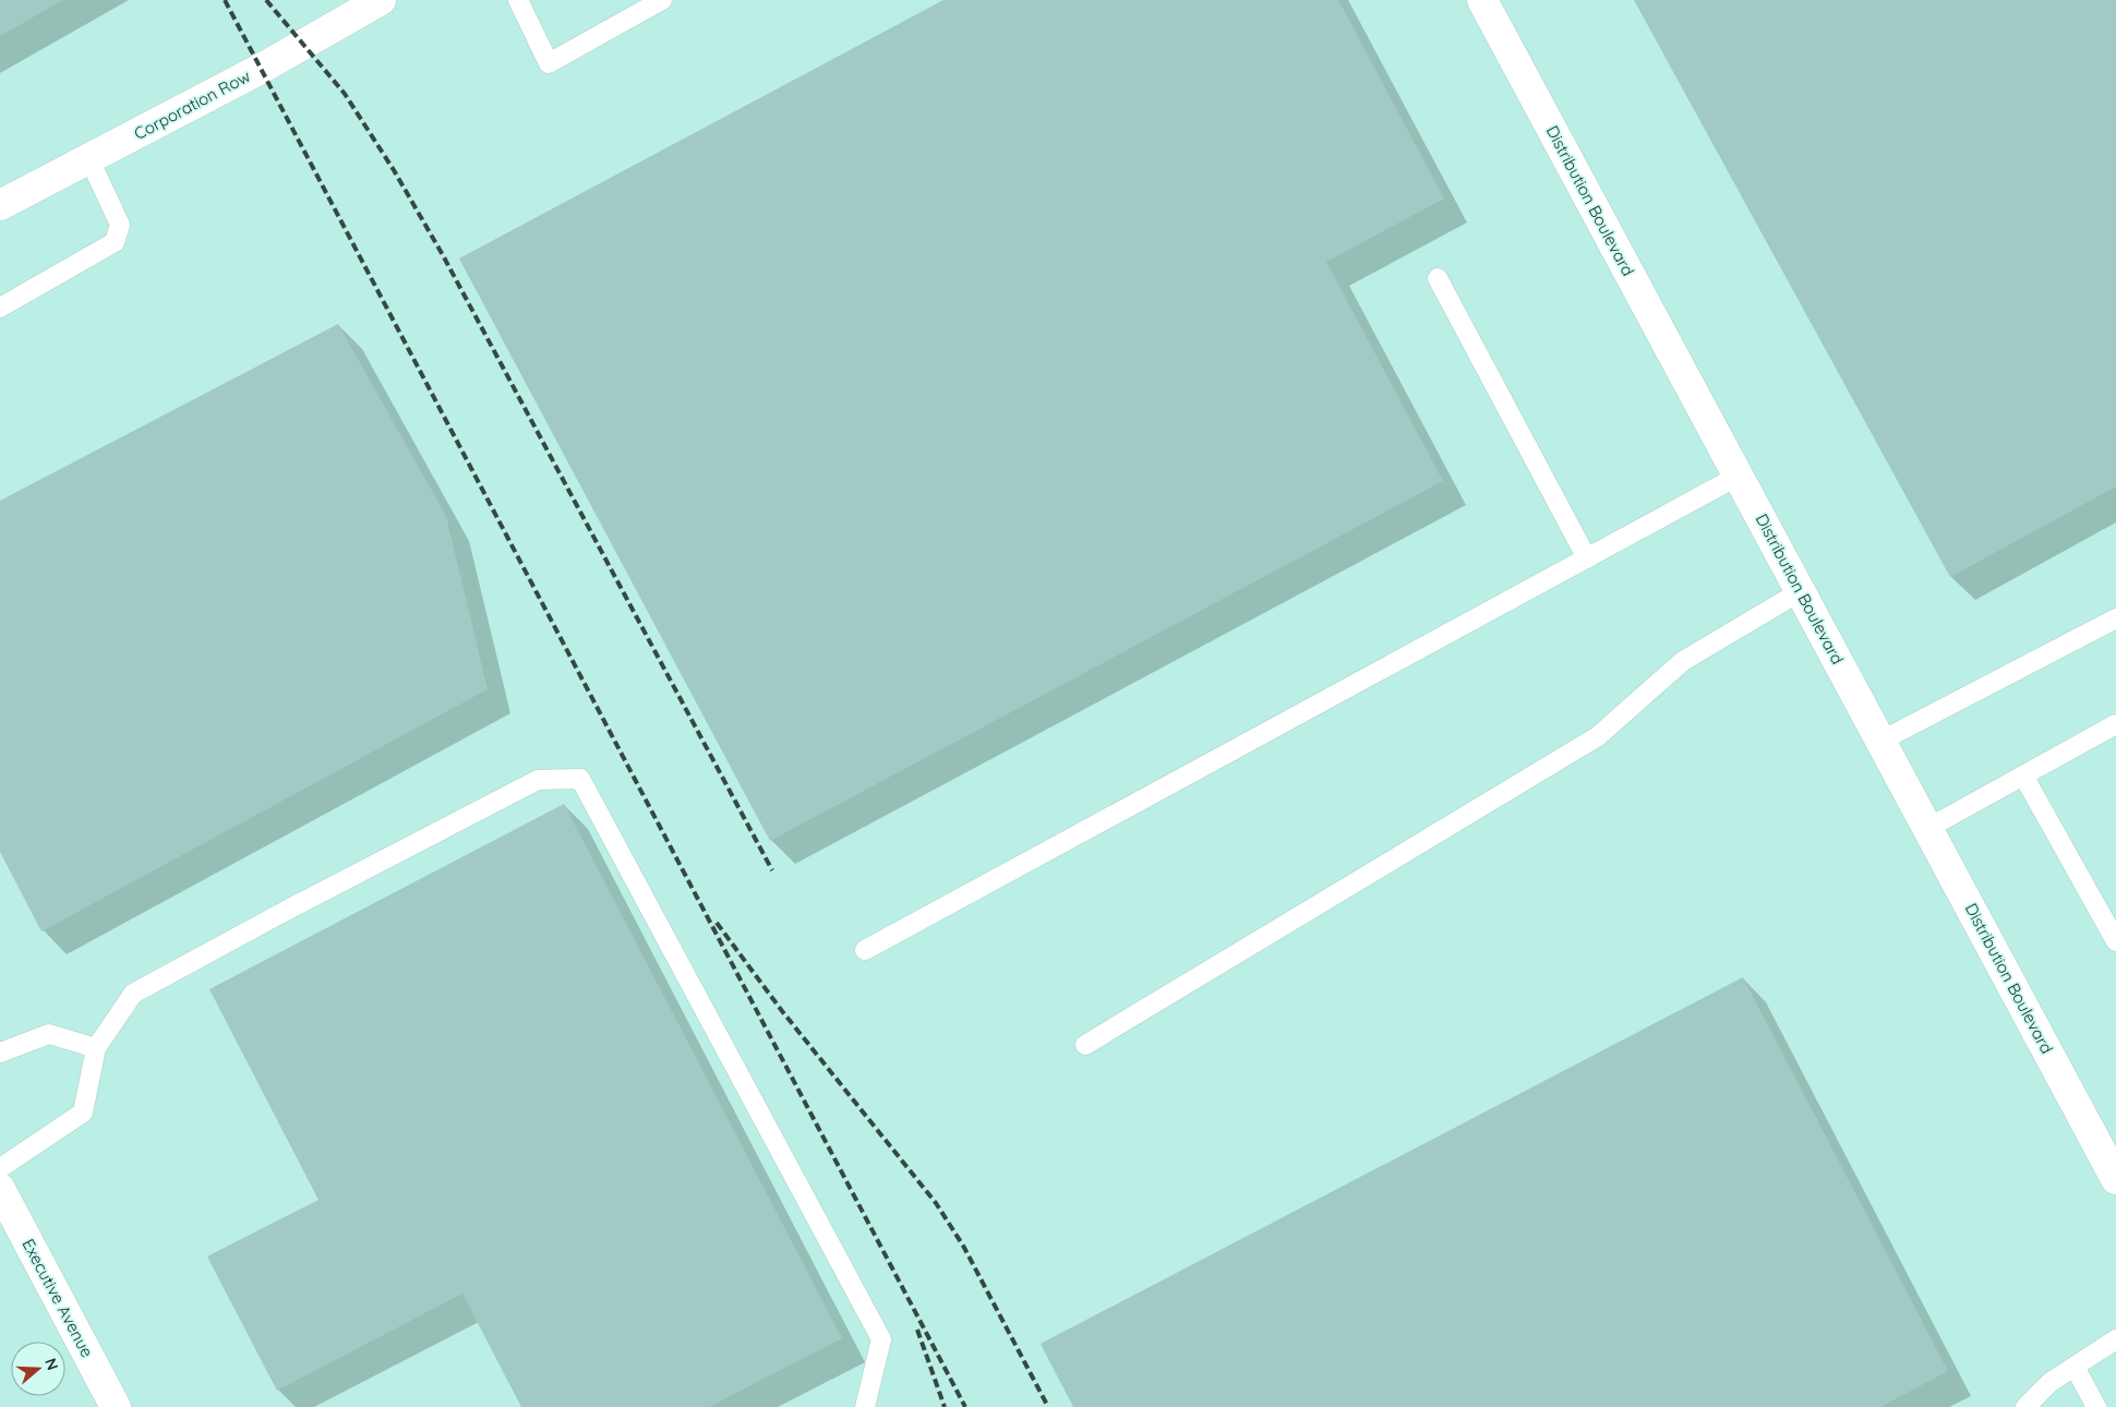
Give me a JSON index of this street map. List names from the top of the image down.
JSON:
{
  "streets": {
    "street": ["Corporation Row", "Distribution Boulevard", "Executive Avenue"]
  },
  "north": "right"
}
